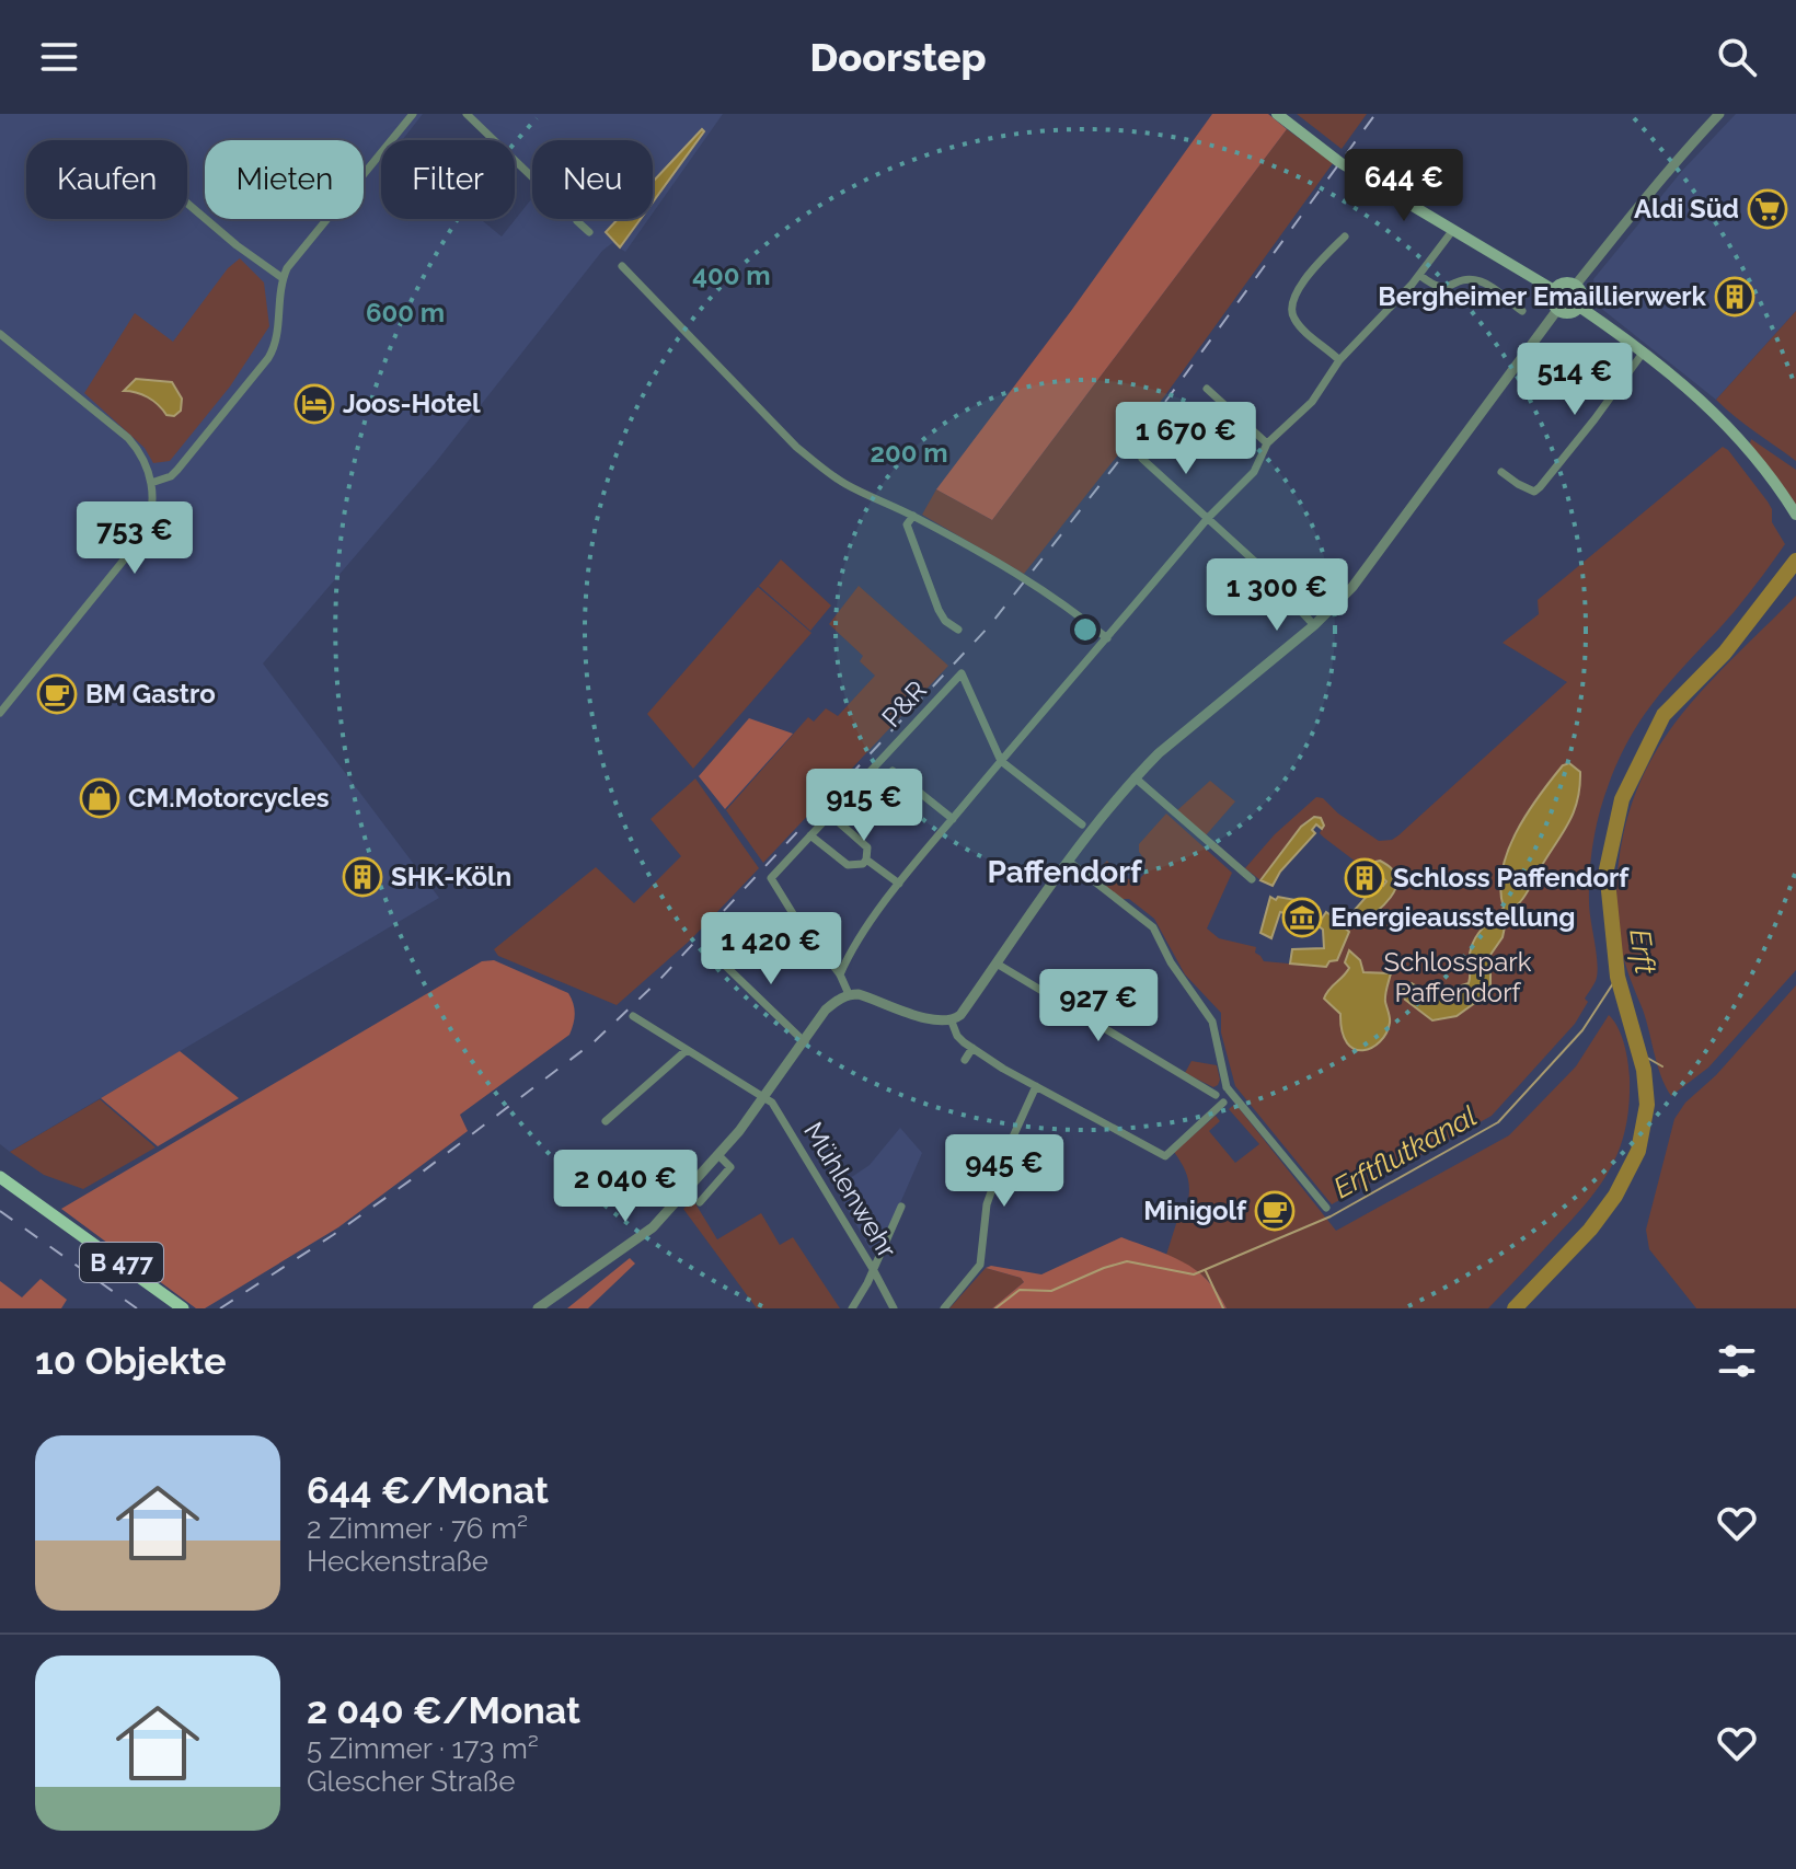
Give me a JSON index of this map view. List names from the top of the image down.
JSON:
{
  "streets": {
    "main road": ["B 477"],
    "street": ["P&R", "Mühlenwehr"]
  },
  "districts": ["Paffendorf"],
  "water": ["Erft", "Erftflutkanal"],
  "parks": ["Schlosspark Paffendorf"],
  "places": {
    "supermarket": ["Aldi Süd"],
    "building": ["Bergheimer Emaillierwerk", "SHK-Köln", "Schloss Paffendorf"],
    "hotel": ["Joos-Hotel"],
    "cafe": ["BM Gastro", "Minigolf"],
    "shop": ["CM.Motorcycles"],
    "museum": ["Energieausstellung"]
  },
  "page": {
    "header": "Doorstep",
    "chip": [
      "Kaufen",
      "Mieten",
      "Filter",
      "Neu"
    ],
    "price": [
      "644 €",
      "514 €",
      "1 670 €",
      "753 €",
      "1 300 €",
      "915 €",
      "1 420 €",
      "927 €",
      "945 €",
      "2 040 €"
    ],
    "heading": "10 Objekte",
    "list": [
      {
        "name": "644 €/Monat",
        "note": "2 Zimmer · 76 m² · Heckenstraße"
      },
      {
        "name": "2 040 €/Monat",
        "note": "5 Zimmer · 173 m² · Glescher Straße"
      }
    ]
  },
  "rings": ["400 m", "600 m", "200 m"]
}
